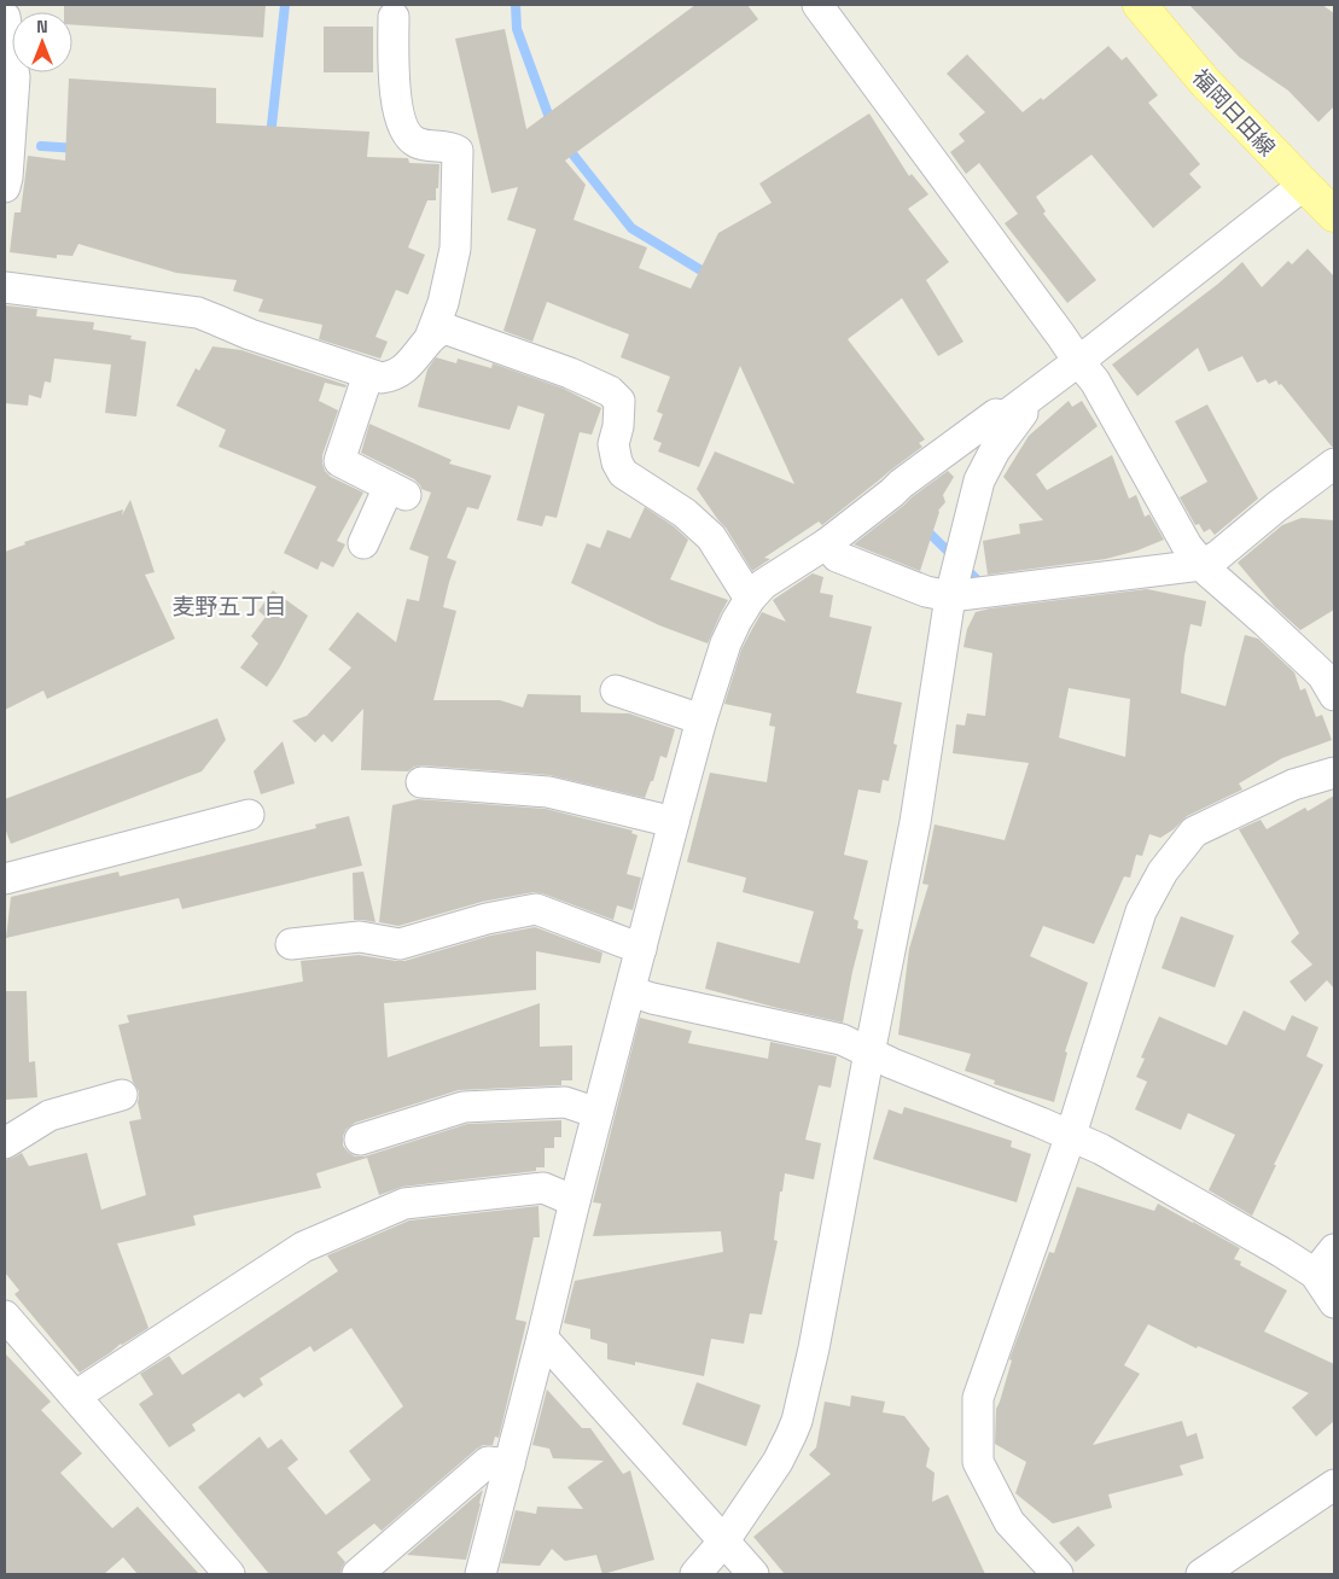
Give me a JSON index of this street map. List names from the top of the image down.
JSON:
{
  "streets": {
    "main road": ["福岡日田線"]
  },
  "districts": ["麦野五丁目"],
  "north": "top"
}
